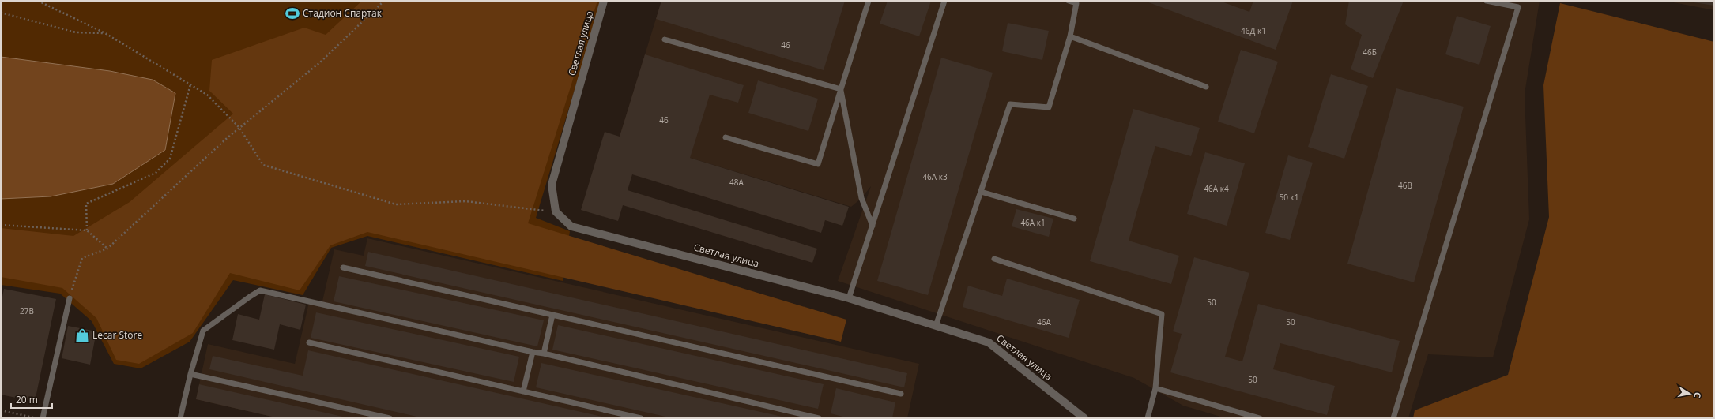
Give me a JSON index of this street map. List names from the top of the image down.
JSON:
{
  "streets": {
    "street": ["Светлая улица"]
  },
  "places": {
    "sports": ["Стадион Спартак"],
    "shop": ["Lecar Store"]
  },
  "house_numbers": [
    "46Д к1",
    "46",
    "46Б",
    "46",
    "46А к3",
    "48А",
    "46В",
    "46А к4",
    "50 к1",
    "46А к1",
    "50",
    "27В",
    "46А",
    "50",
    "50"
  ],
  "scale_bar": "20 m",
  "north": "right"
}
